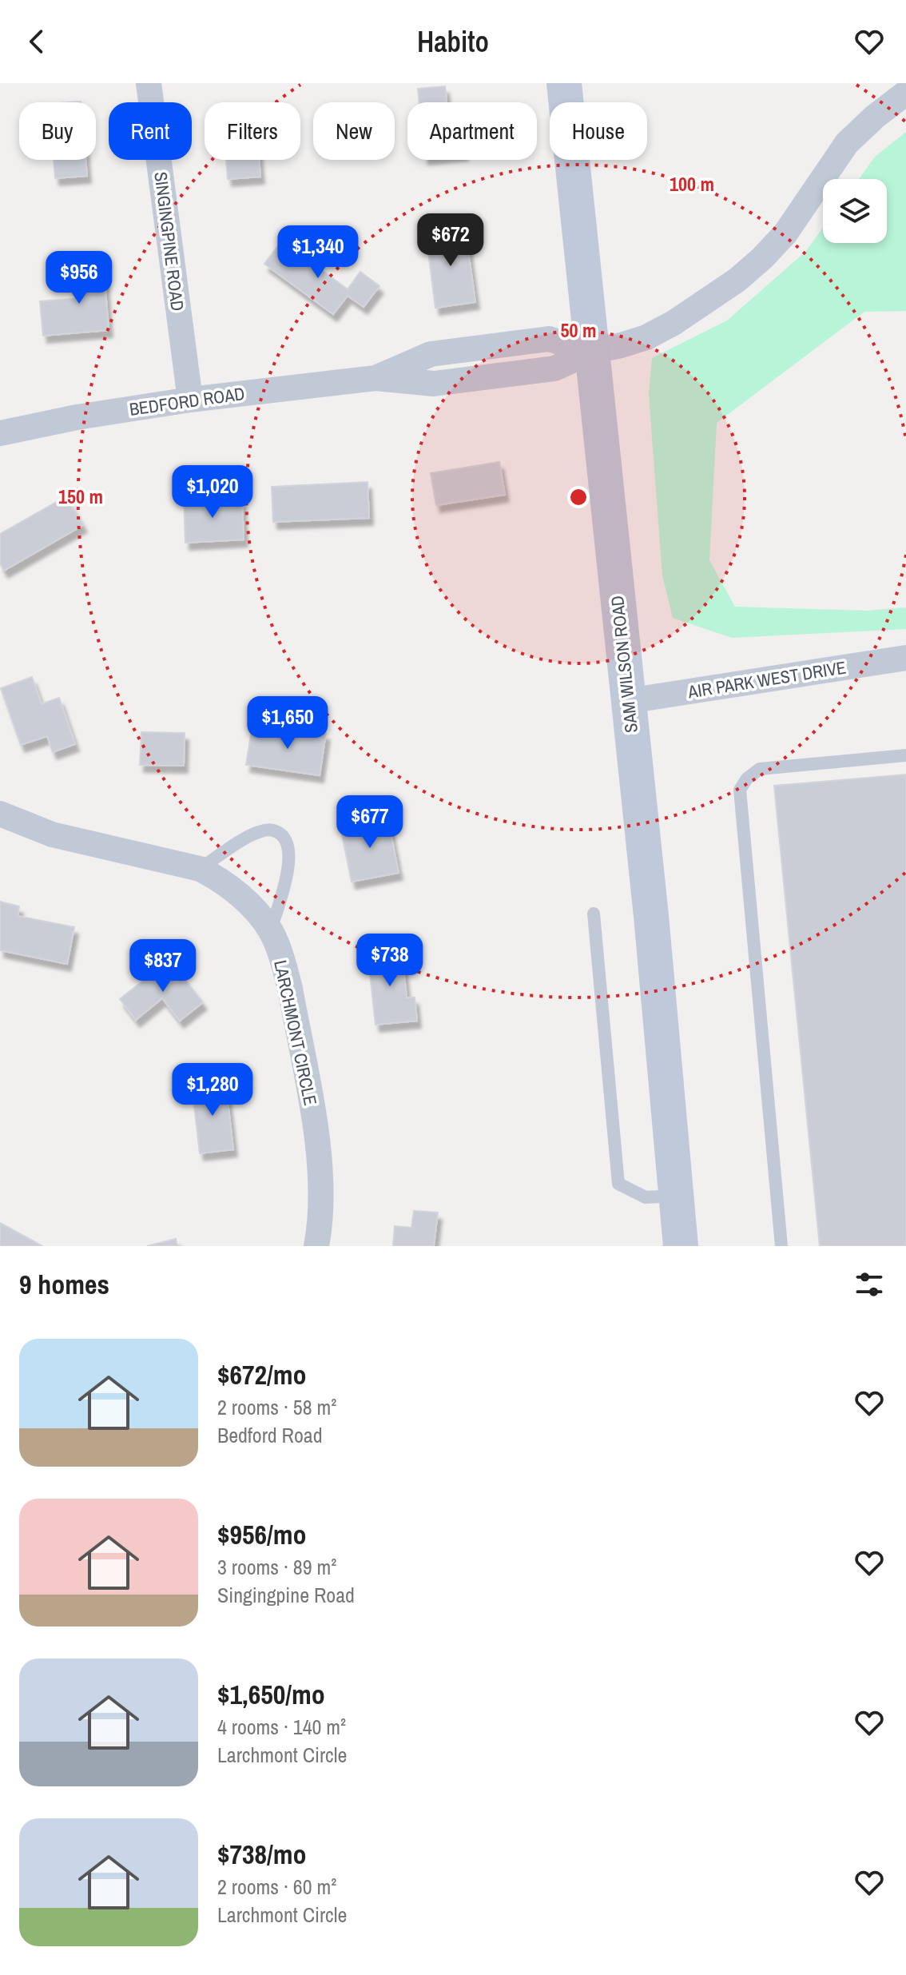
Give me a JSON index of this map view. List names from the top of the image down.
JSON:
{
  "streets": {
    "street": [
      "SINGINGPINE ROAD",
      "BEDFORD ROAD",
      "SAM WILSON ROAD",
      "AIR PARK WEST DRIVE",
      "LARCHMONT CIRCLE"
    ]
  },
  "crossings": [
    ["SINGINGPINE ROAD", "BEDFORD ROAD"],
    ["BEDFORD ROAD", "SAM WILSON ROAD"],
    ["SAM WILSON ROAD", "AIR PARK WEST DRIVE"]
  ],
  "page": {
    "header": "Habito",
    "chip": [
      "Buy",
      "Rent",
      "Filters",
      "New",
      "Apartment",
      "House"
    ],
    "price": [
      "$672",
      "$1,340",
      "$956",
      "$1,020",
      "$1,650",
      "$677",
      "$738",
      "$837",
      "$1,280"
    ],
    "heading": "9 homes",
    "list": [
      {
        "name": "$672/mo",
        "note": "2 rooms · 58 m² · Bedford Road"
      },
      {
        "name": "$956/mo",
        "note": "3 rooms · 89 m² · Singingpine Road"
      },
      {
        "name": "$1,650/mo",
        "note": "4 rooms · 140 m² · Larchmont Circle"
      },
      {
        "name": "$738/mo",
        "note": "2 rooms · 60 m² · Larchmont Circle"
      }
    ]
  },
  "rings": ["100 m", "50 m", "150 m"]
}
